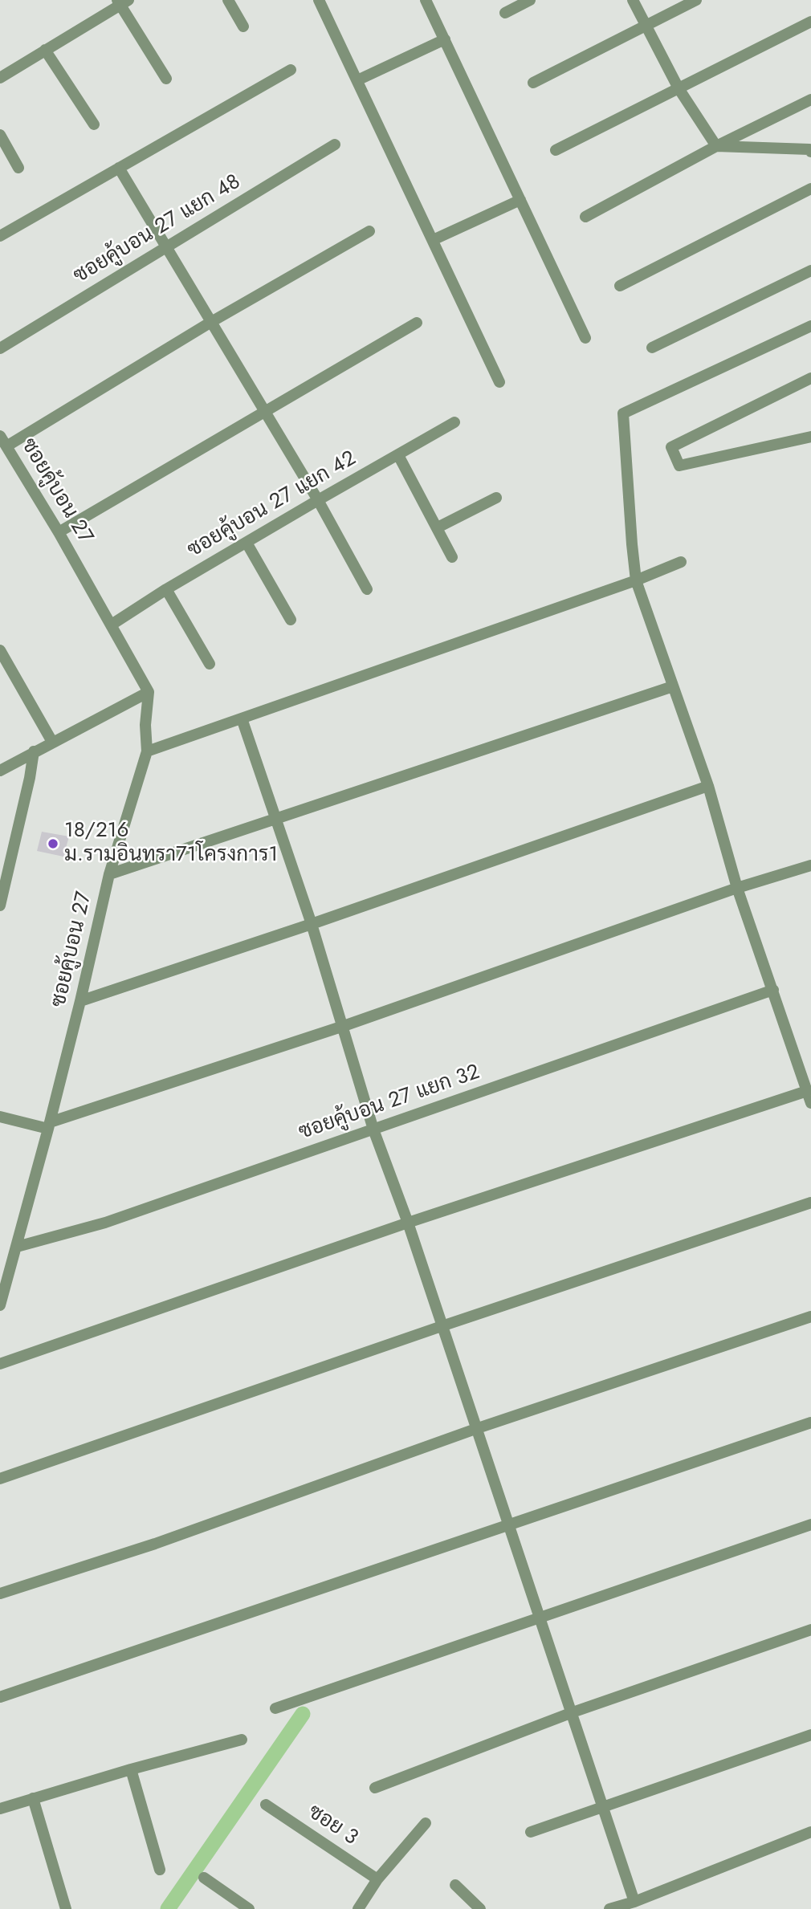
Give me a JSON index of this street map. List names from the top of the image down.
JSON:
{
  "streets": {
    "street": [
      "ซอยคู้บอน 27 แยก 48",
      "ซอยคู้บอน 27",
      "ซอยคู้บอน 27 แยก 42",
      "ซอยคู้บอน 27 แยก 32",
      "ซอย 3"
    ]
  },
  "crossings": [
    ["ซอยคู้บอน 27", "ซอยคู้บอน 27 แยก 42"],
    ["ซอยคู้บอน 27", "ซอยคู้บอน 27 แยก 32"]
  ],
  "places": ["18/216 ม.รามอินทรา71โครงการ1"]
}
